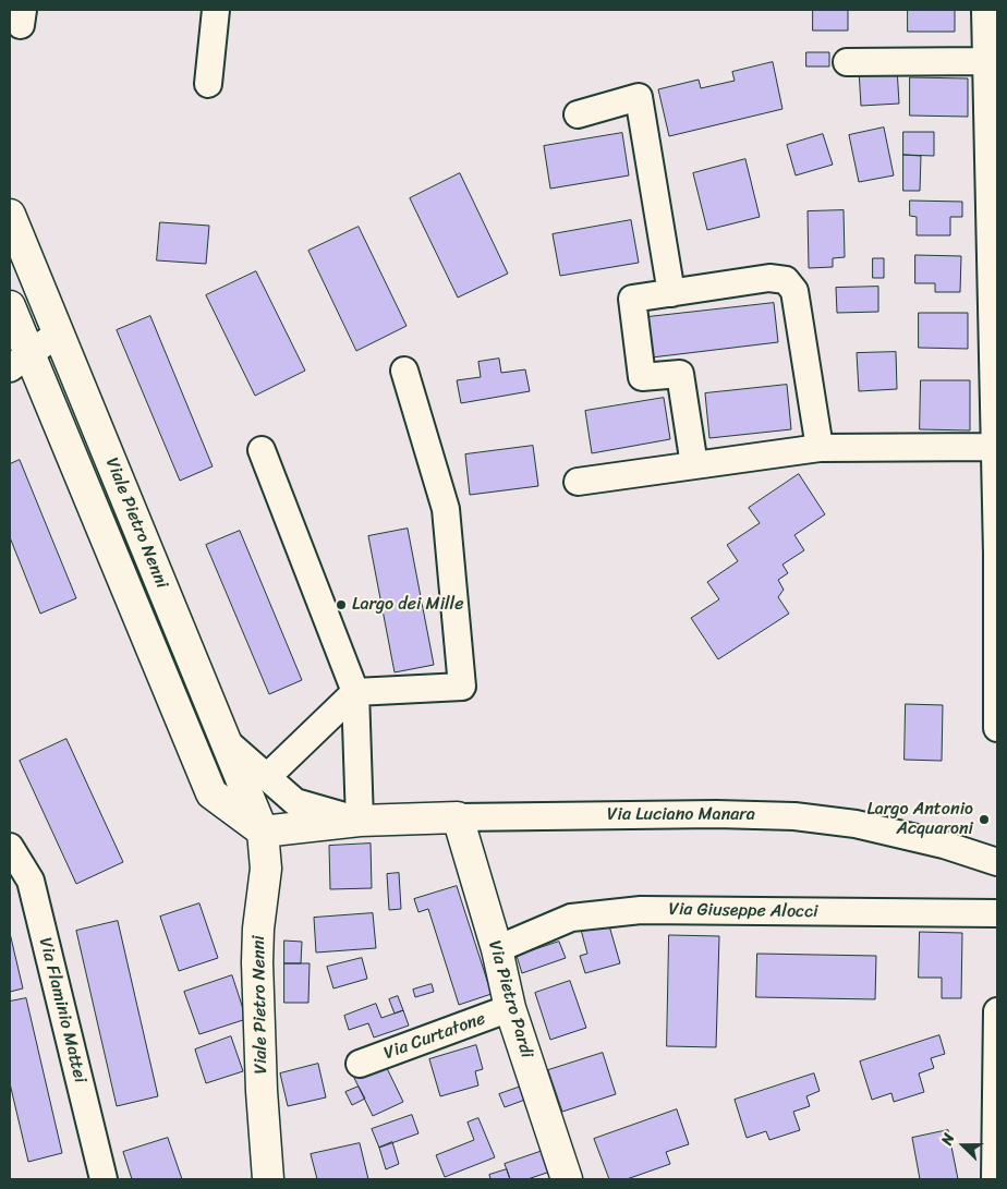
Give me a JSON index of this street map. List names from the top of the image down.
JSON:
{
  "streets": {
    "street": [
      "Viale Pietro Nenni",
      "Via Luciano Manara",
      "Via Giuseppe Alocci",
      "Via Pietro Pardi",
      "Via Flaminio Mattei",
      "Via Curtatone"
    ]
  },
  "crossings": [
    ["Via Luciano Manara", "Via Pietro Pardi"],
    ["Via Giuseppe Alocci", "Via Pietro Pardi"],
    ["Via Pietro Pardi", "Via Curtatone"]
  ],
  "places": ["Largo dei Mille", "Largo Antonio Acquaroni"],
  "north": "left"
}
